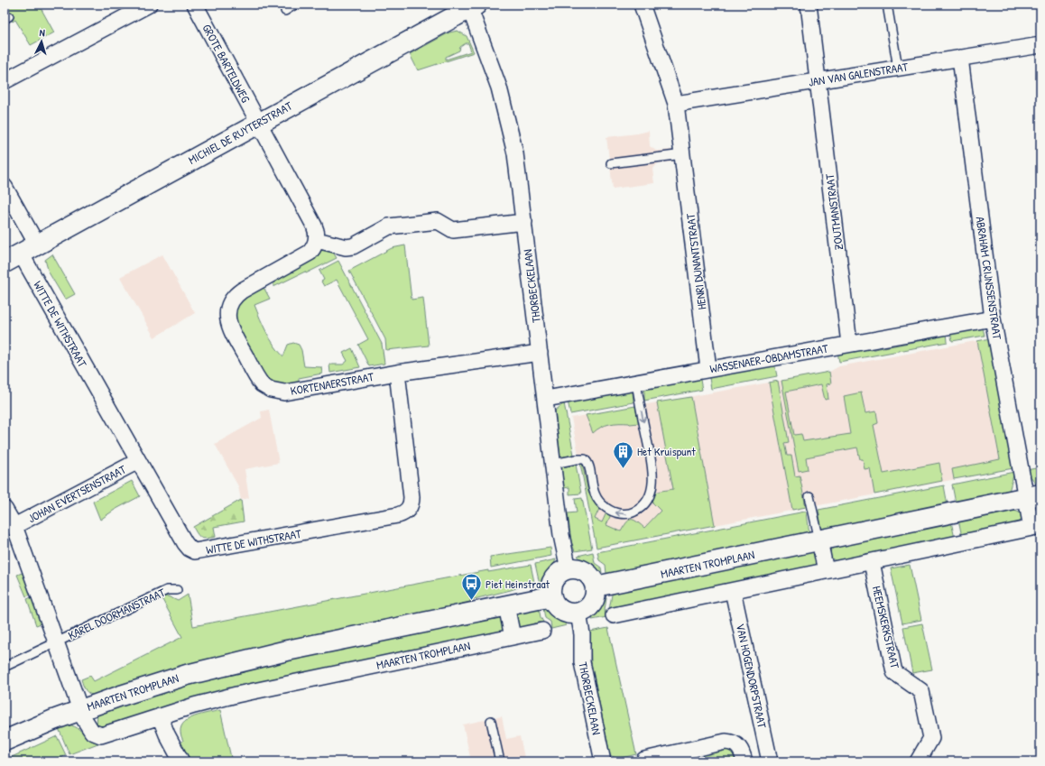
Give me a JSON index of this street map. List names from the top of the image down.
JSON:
{
  "streets": {
    "street": [
      "GROTE BARTELDWEG",
      "JAN VAN GALENSTRAAT",
      "MICHIEL DE RUYTERSTRAAT",
      "ZOUTMANSTRAAT",
      "HENRI DUNANTSTRAAT",
      "ABRAHAM CRIJNSSENSTRAAT",
      "THORBECKELAAN",
      "WITTE DE WITHSTRAAT",
      "WASSENAER-OBDAMSTRAAT",
      "KORTENAERSTRAAT",
      "JOHAN EVERTSENSTRAAT",
      "MAARTEN TROMPLAAN",
      "KAREL DOORMANSTRAAT",
      "HEEMSKERKSTRAAT",
      "VAN HOGENDORPSTRAAT"
    ]
  },
  "crossings": [
    ["GROTE BARTELDWEG", "MICHIEL DE RUYTERSTRAAT"],
    ["JAN VAN GALENSTRAAT", "ZOUTMANSTRAAT"],
    ["JAN VAN GALENSTRAAT", "HENRI DUNANTSTRAAT"],
    ["JAN VAN GALENSTRAAT", "ABRAHAM CRIJNSSENSTRAAT"],
    ["MICHIEL DE RUYTERSTRAAT", "THORBECKELAAN"],
    ["MICHIEL DE RUYTERSTRAAT", "WITTE DE WITHSTRAAT"],
    ["ZOUTMANSTRAAT", "WASSENAER-OBDAMSTRAAT"],
    ["HENRI DUNANTSTRAAT", "WASSENAER-OBDAMSTRAAT"],
    ["ABRAHAM CRIJNSSENSTRAAT", "WASSENAER-OBDAMSTRAAT"],
    ["ABRAHAM CRIJNSSENSTRAAT", "MAARTEN TROMPLAAN"],
    ["THORBECKELAAN", "WASSENAER-OBDAMSTRAAT"],
    ["THORBECKELAAN", "KORTENAERSTRAAT"],
    ["THORBECKELAAN", "MAARTEN TROMPLAAN"],
    ["WITTE DE WITHSTRAAT", "KORTENAERSTRAAT"],
    ["WITTE DE WITHSTRAAT", "JOHAN EVERTSENSTRAAT"],
    ["JOHAN EVERTSENSTRAAT", "KAREL DOORMANSTRAAT"],
    ["MAARTEN TROMPLAAN", "KAREL DOORMANSTRAAT"]
  ],
  "places": {
    "building": ["Het Kruispunt"],
    "bus stop": ["Piet Heinstraat"]
  },
  "north": "top"
}
